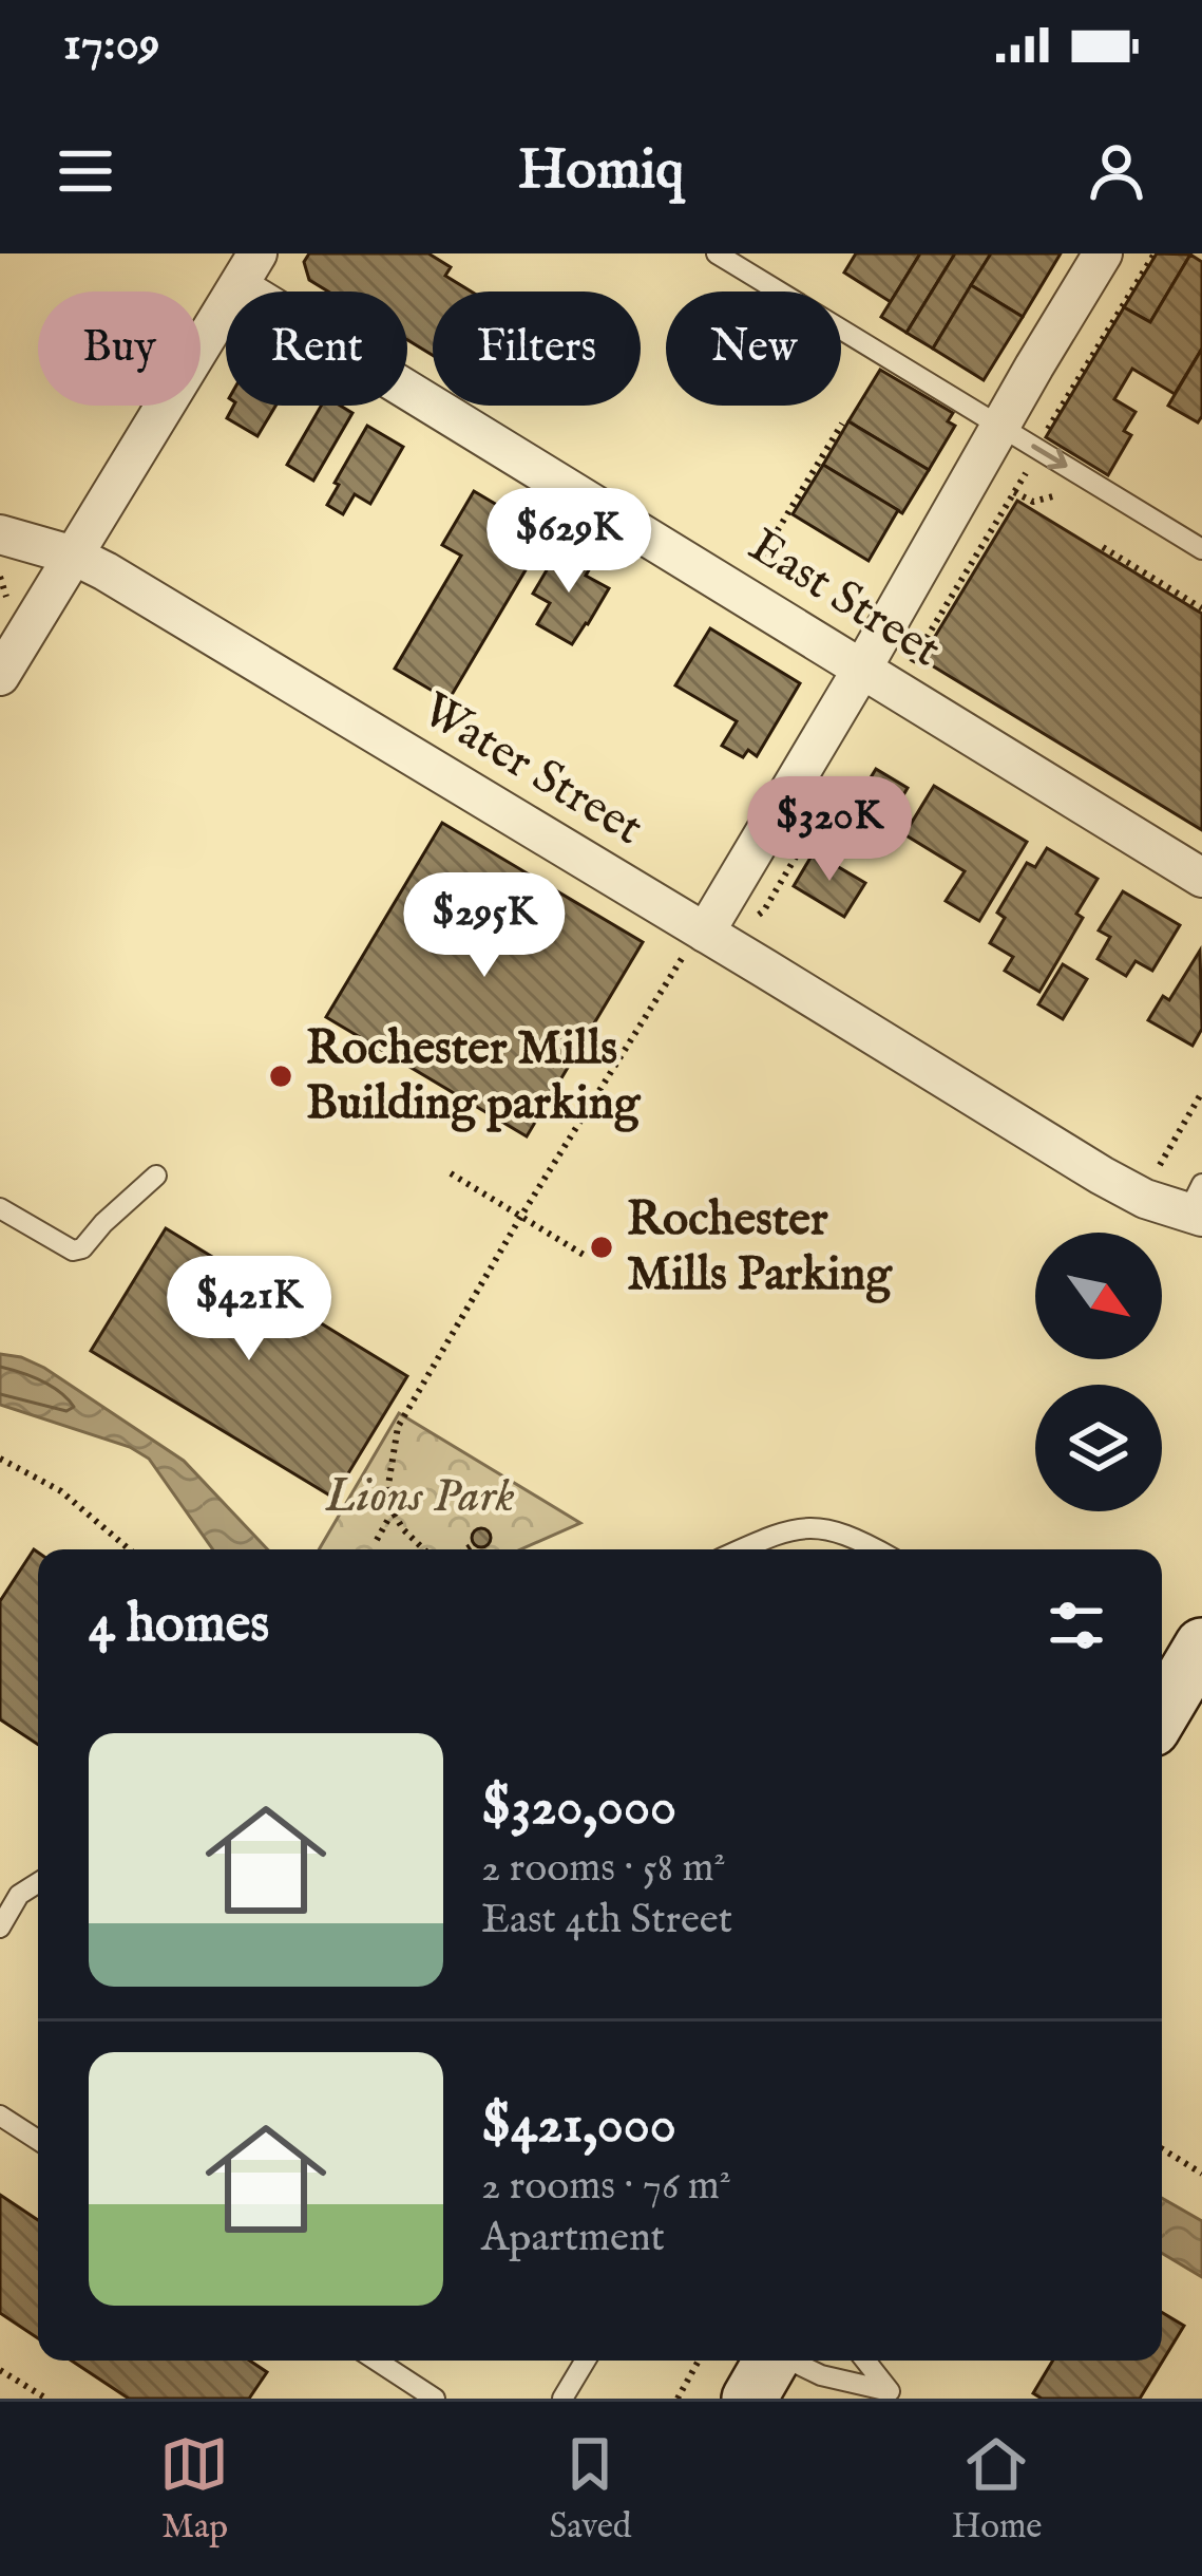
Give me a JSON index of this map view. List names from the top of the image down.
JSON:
{
  "streets": {
    "street": ["East Street", "Water Street"]
  },
  "parks": ["Lions Park"],
  "places": ["Rochester Mills Building parking", "Rochester Mills Parking"],
  "north": "bottom right",
  "page": {
    "status": "17:09",
    "header": "Homiq",
    "chip": [
      "Buy",
      "Rent",
      "Filters",
      "New"
    ],
    "price": [
      "$629K",
      "$320K",
      "$295K",
      "$421K"
    ],
    "heading": "4 homes",
    "list": [
      {
        "name": "$320,000",
        "note": "2 rooms · 58 m² · East 4th Street"
      },
      {
        "name": "$421,000",
        "note": "2 rooms · 76 m² · Apartment"
      }
    ],
    "tabs": ["Map", "Saved", "Home"]
  }
}
